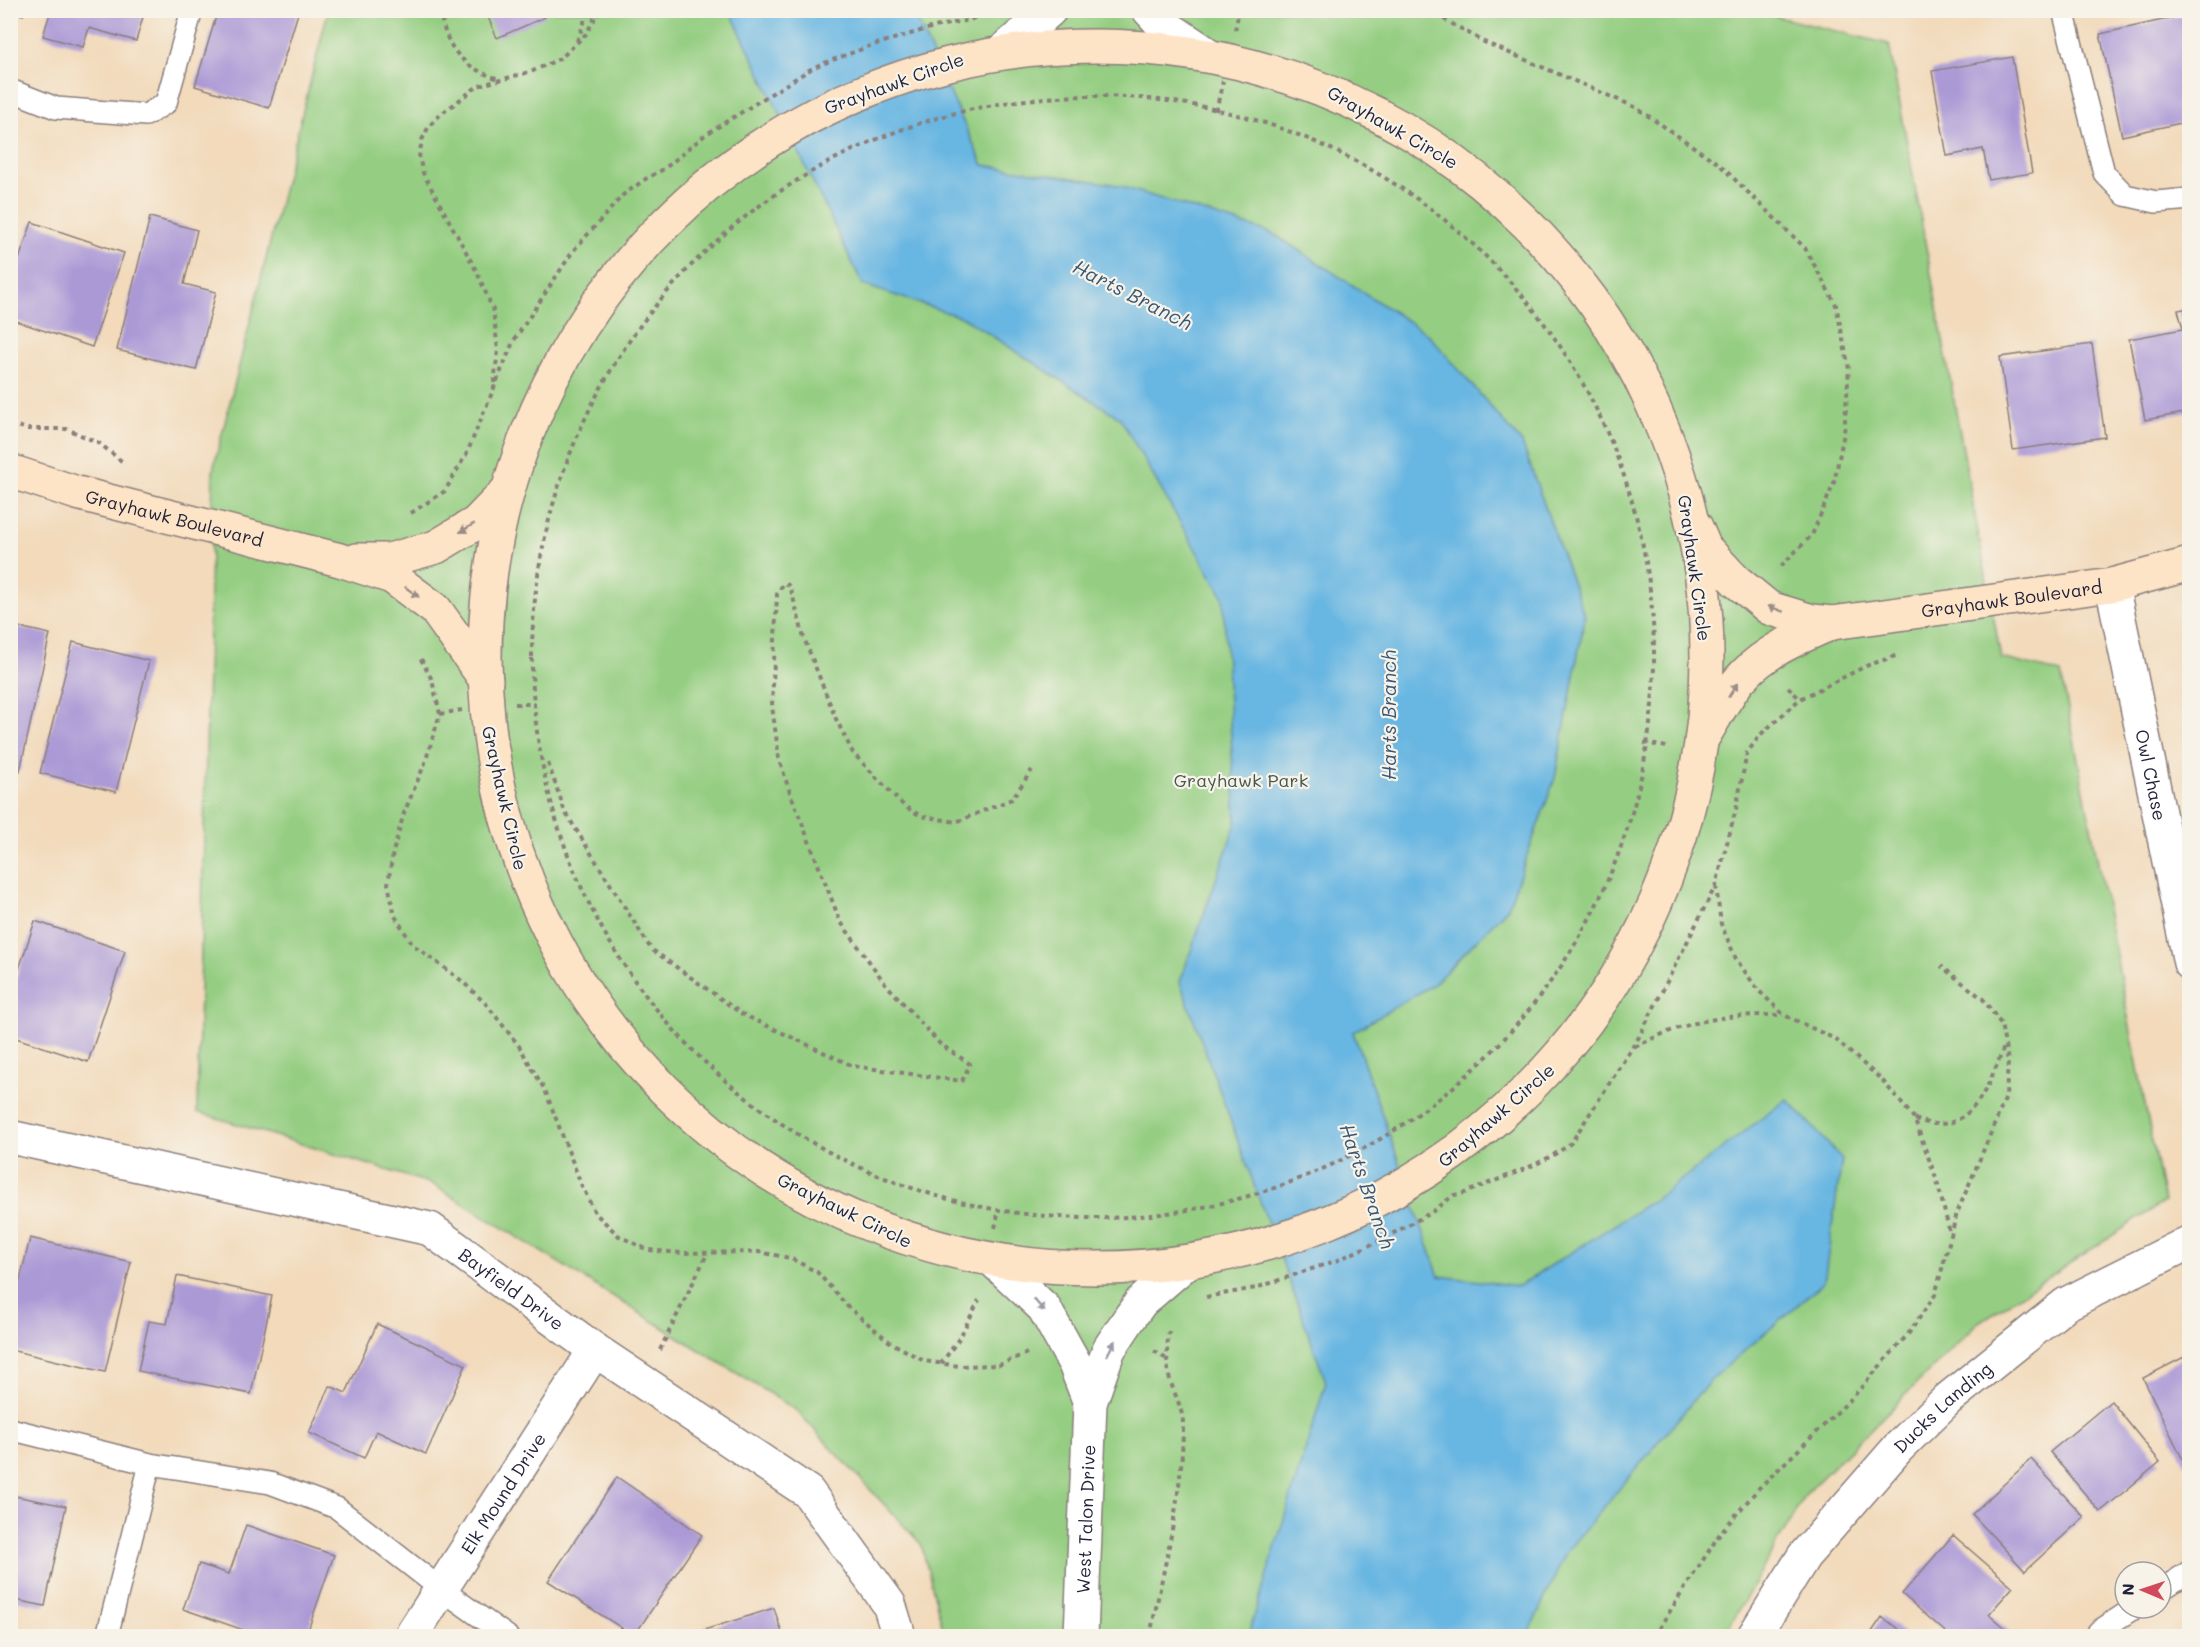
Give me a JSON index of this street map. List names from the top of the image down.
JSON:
{
  "streets": {
    "street": [
      "Grayhawk Circle",
      "Grayhawk Boulevard",
      "Owl Chase",
      "Bayfield Drive",
      "Ducks Landing",
      "Elk Mound Drive",
      "West Talon Drive"
    ]
  },
  "crossings": [
    ["Grayhawk Circle", "Grayhawk Boulevard"],
    ["Grayhawk Circle", "West Talon Drive"],
    ["Grayhawk Boulevard", "Owl Chase"],
    ["Bayfield Drive", "Elk Mound Drive"]
  ],
  "water": ["Harts Branch"],
  "parks": ["Grayhawk Park"],
  "north": "left"
}
